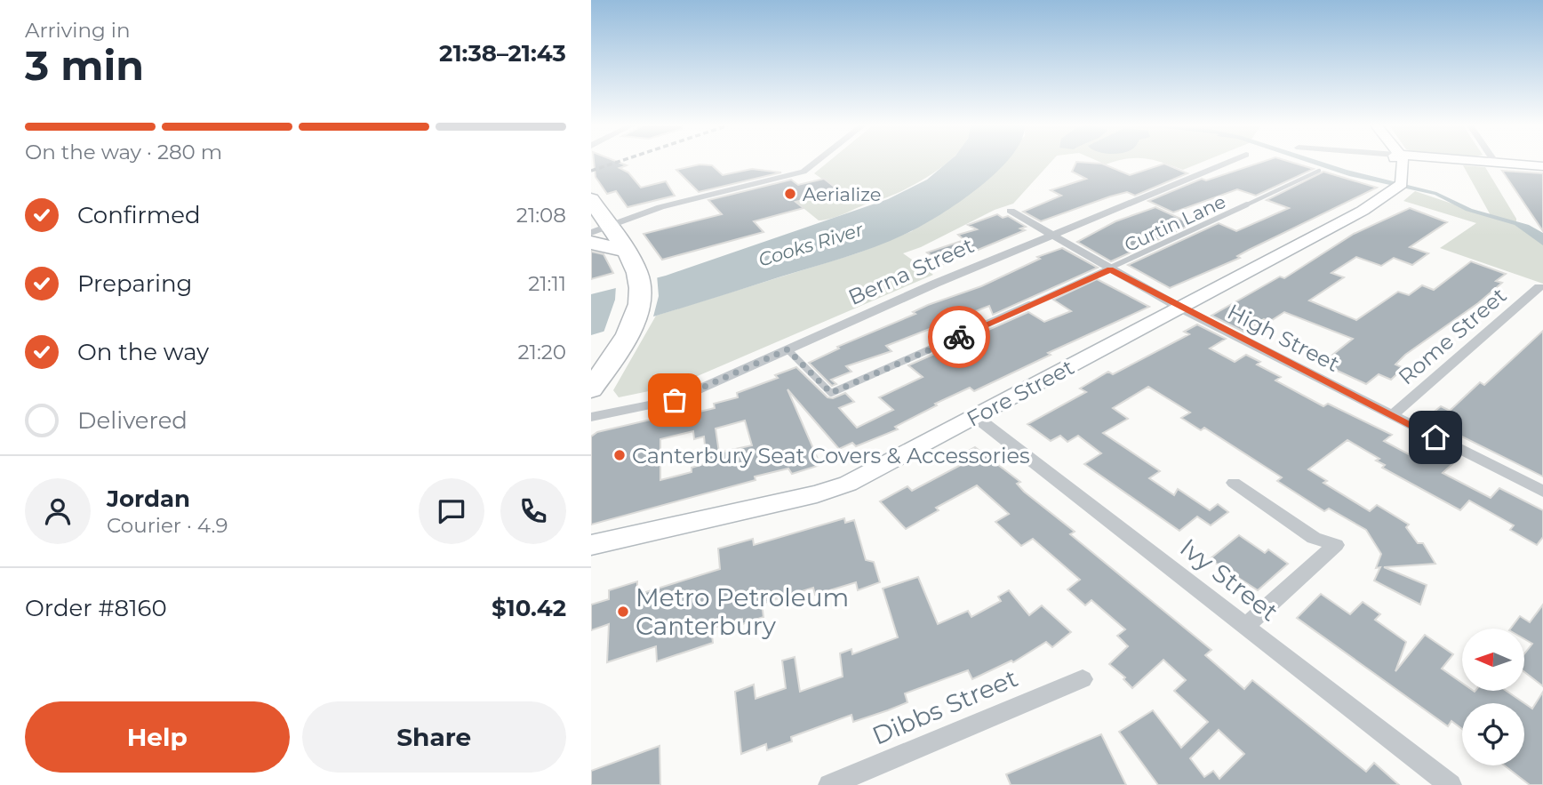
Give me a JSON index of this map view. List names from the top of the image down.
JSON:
{
  "streets": {
    "main road": ["Fore Street"],
    "street": [
      "Berna Street",
      "Rome Street",
      "High Street",
      "Ivy Street",
      "Dibbs Street"
    ],
    "lane": ["Curtin Lane"]
  },
  "crossings": [
    ["Curtin Lane", "Berna Street"],
    ["Curtin Lane", "High Street"],
    ["Berna Street", "High Street"],
    ["Rome Street", "High Street"],
    ["High Street", "Fore Street"],
    ["Fore Street", "Ivy Street"]
  ],
  "water": ["Cooks River"],
  "places": ["Aerialize", "Canterbury Seat Covers & Accessories", "Metro Petroleum Canterbury"],
  "north": "left",
  "page": {
    "heading": ["3 min", "Arriving in", "21:38–21:43"],
    "panel": [
      "Jordan",
      "Courier · 4.9",
      "Order #8160",
      "$10.42"
    ],
    "bar": "On the way · 280 m",
    "list": [
      ["Confirmed", "21:08"],
      ["Preparing", "21:11"],
      ["On the way", "21:20"],
      "Delivered"
    ],
    "buttons": ["Help", "Share"]
  }
}
